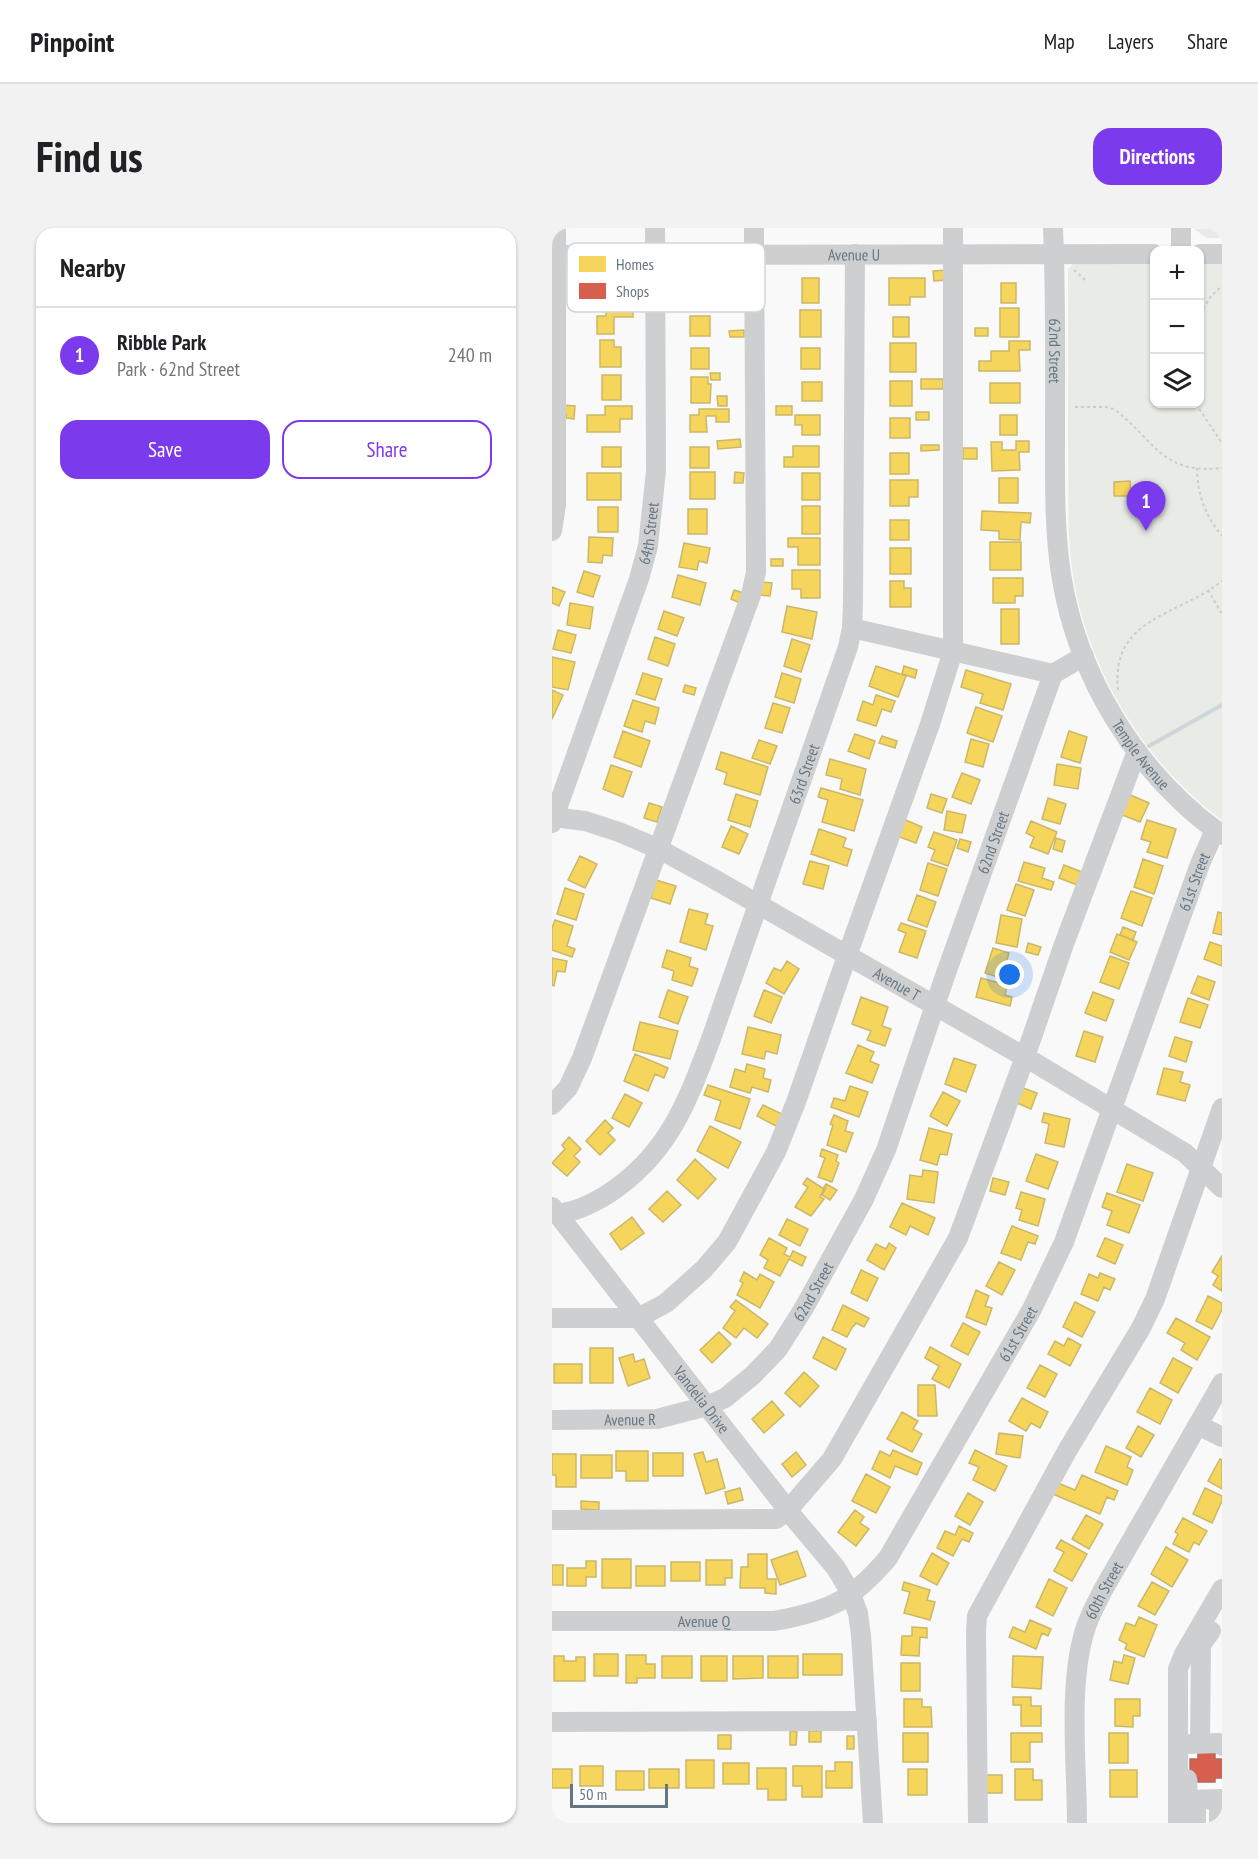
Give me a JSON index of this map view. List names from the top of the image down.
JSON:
{
  "streets": {
    "street": [
      "Avenue U",
      "62nd Street",
      "64th Street",
      "Temple Avenue",
      "63rd Street",
      "61st Street",
      "Avenue T",
      "Vandelia Drive",
      "Avenue R",
      "60th Street",
      "Avenue Q"
    ]
  },
  "crossings": [
    ["Avenue U", "62nd Street"],
    ["Avenue U", "63rd Street"],
    ["62nd Street", "Temple Avenue"],
    ["62nd Street", "Avenue T"],
    ["62nd Street", "Vandelia Drive"],
    ["62nd Street", "Avenue R"],
    ["64th Street", "Avenue T"],
    ["Temple Avenue", "61st Street"],
    ["63rd Street", "Avenue T"],
    ["63rd Street", "Vandelia Drive"],
    ["61st Street", "Avenue T"],
    ["61st Street", "Vandelia Drive"],
    ["61st Street", "Avenue Q"],
    ["Vandelia Drive", "Avenue R"],
    ["Vandelia Drive", "Avenue Q"]
  ],
  "legend": ["Homes", "Shops"],
  "scale_bar": "50 m",
  "page": {
    "header": "Pinpoint",
    "nav": ["Map", "Layers", "Share"],
    "buttons": [
      "Directions",
      ["Save", "Share"]
    ],
    "title": "Find us",
    "heading": "Nearby",
    "map_buttons": ["+", "−"],
    "list": [
      {
        "mark": "1",
        "name": "Ribble Park",
        "note": "Park · 62nd Street",
        "value": "240 m"
      }
    ],
    "pins": "1",
    "scale": "50 m"
  }
}
